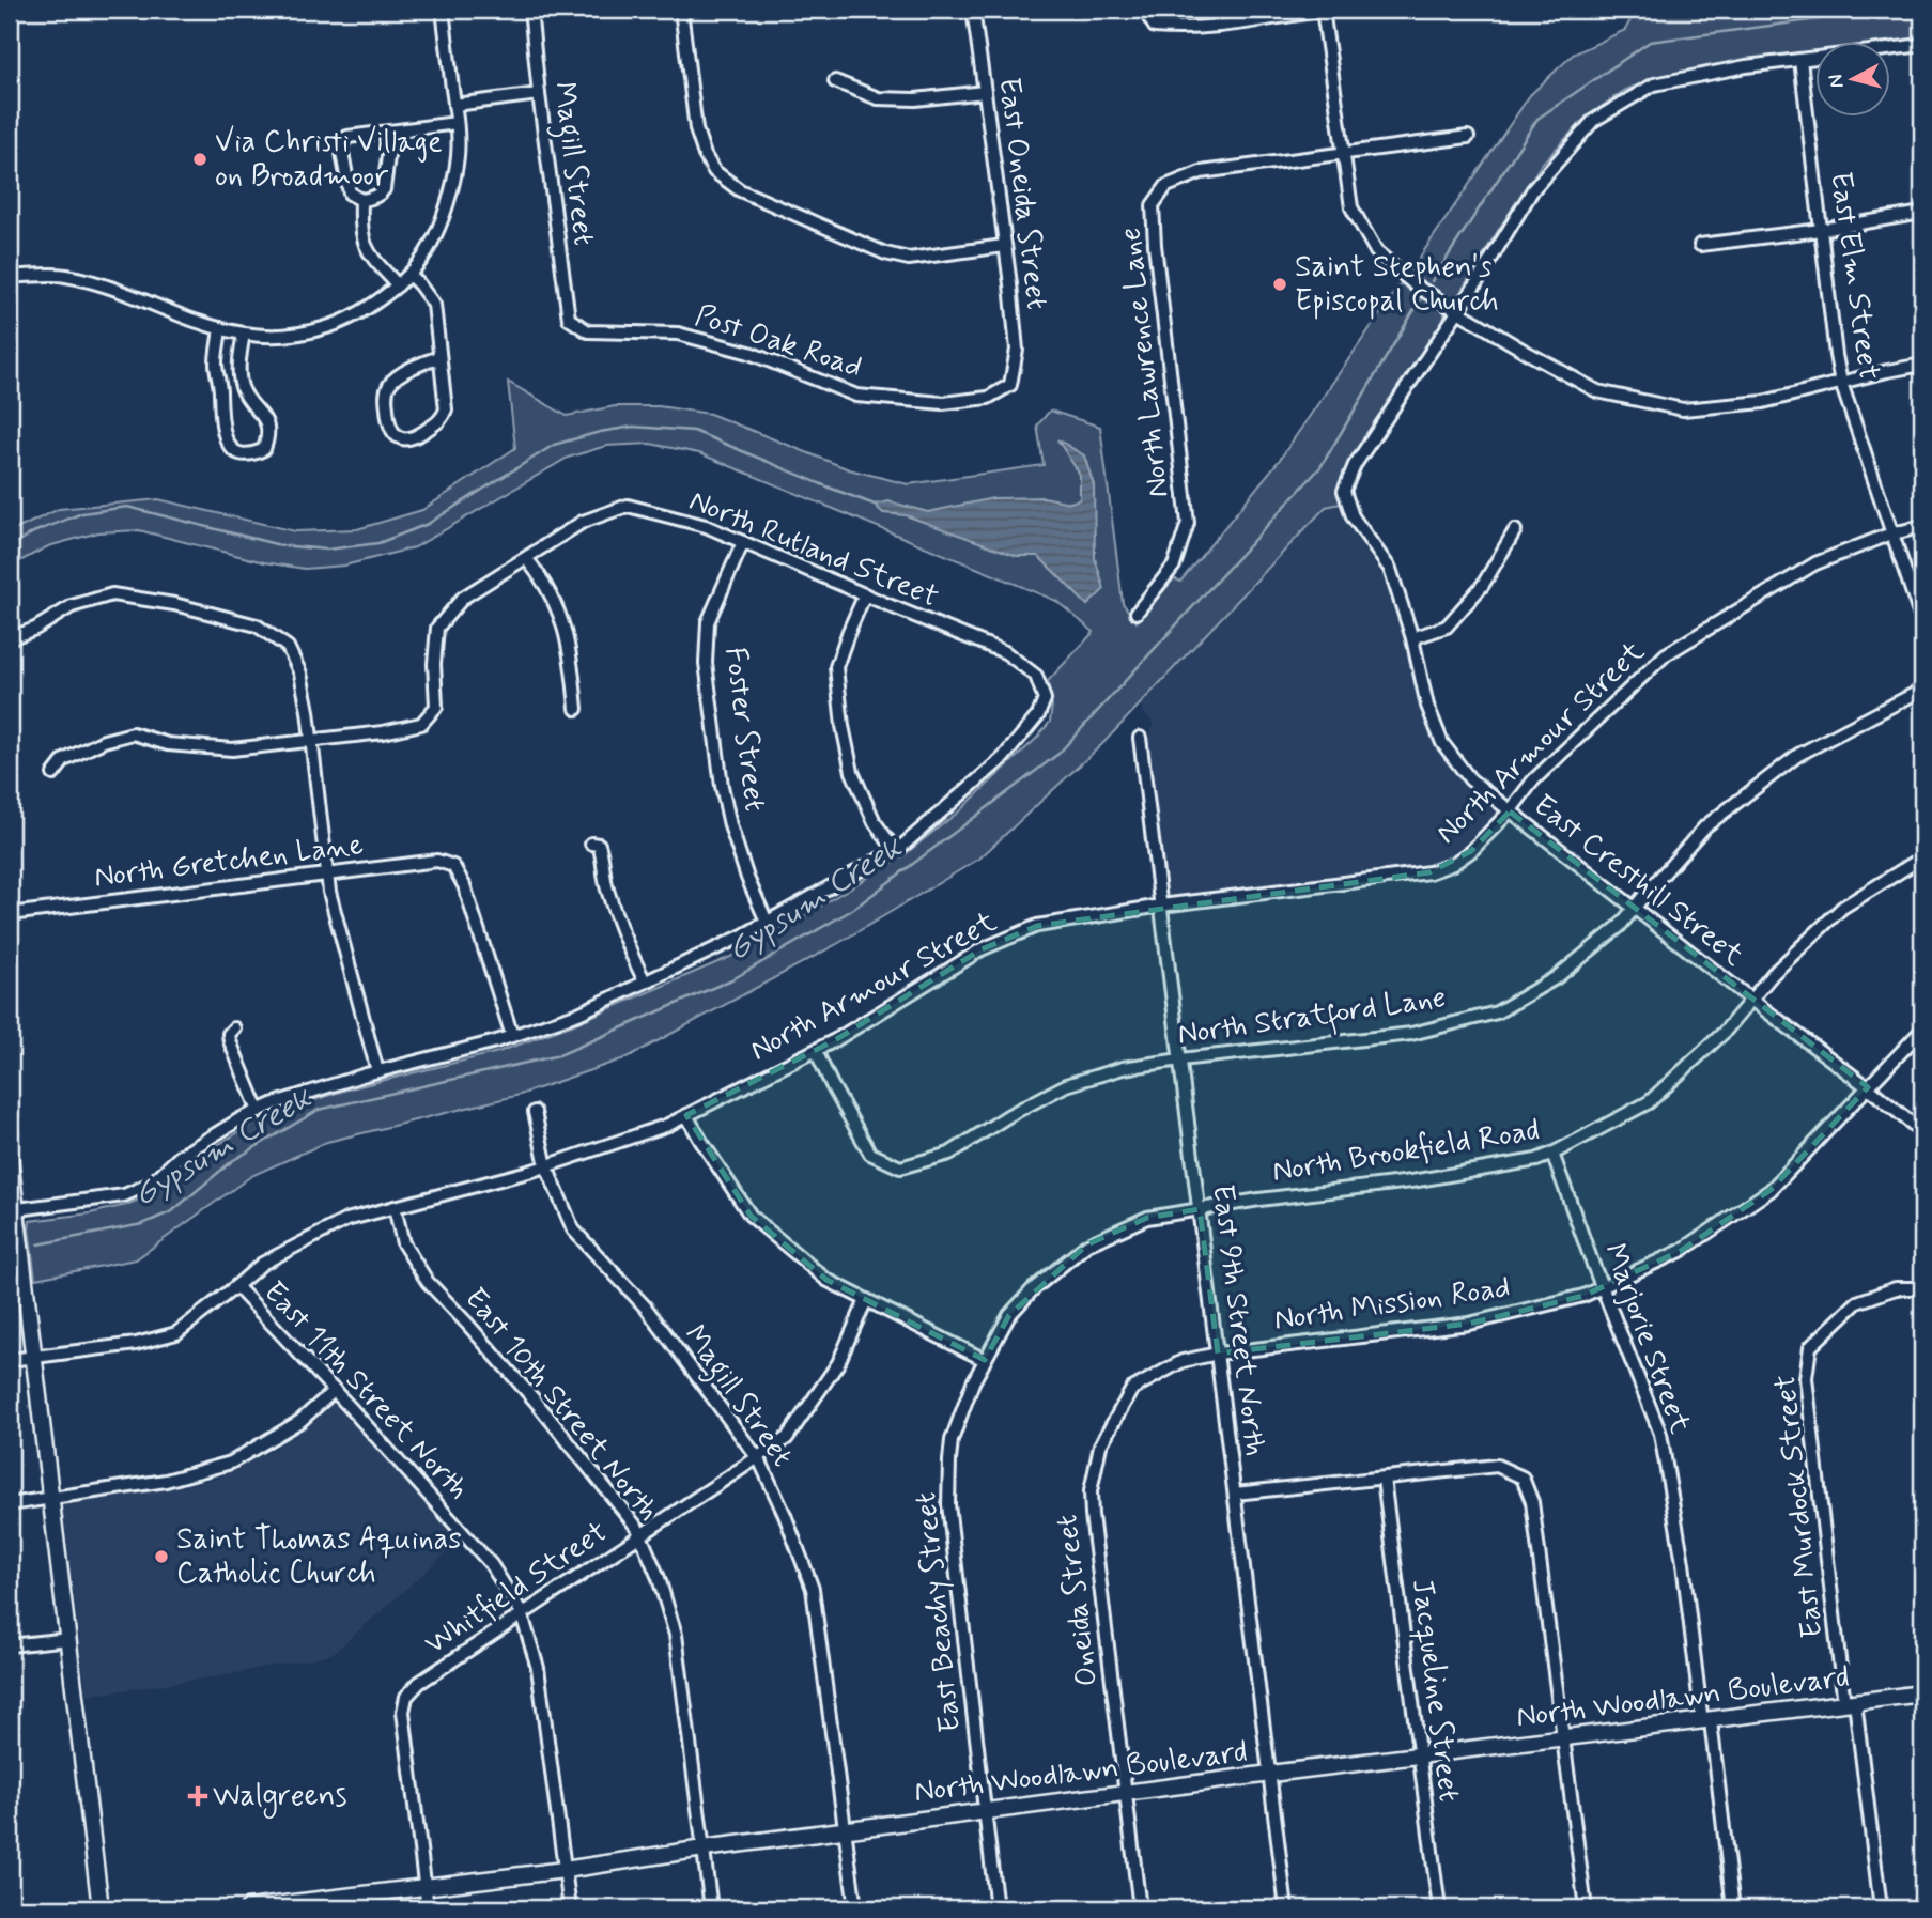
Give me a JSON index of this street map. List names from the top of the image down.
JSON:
{
  "streets": {
    "main road": ["North Woodlawn Boulevard"],
    "street": [
      "Magill Street",
      "East Oneida Street",
      "East Elm Street",
      "Post Oak Road",
      "North Lawrence Lane",
      "North Rutland Street",
      "Foster Street",
      "North Armour Street",
      "North Gretchen Lane",
      "East Cresthill Street",
      "North Stratford Lane",
      "North Brookfield Road",
      "North Mission Road",
      "East 9th Street North",
      "Marjorie Street",
      "East 11th Street North",
      "East 10th Street North",
      "East Murdock Street",
      "Whitfield Street",
      "Oneida Street",
      "East Beachy Street",
      "Jacqueline Street"
    ]
  },
  "crossings": [
    ["Magill Street", "Post Oak Road"],
    ["Magill Street", "North Armour Street"],
    ["Magill Street", "Whitfield Street"],
    ["Magill Street", "North Woodlawn Boulevard"],
    ["East Oneida Street", "Post Oak Road"],
    ["East Elm Street", "North Armour Street"],
    ["North Rutland Street", "Foster Street"],
    ["North Armour Street", "East Cresthill Street"],
    ["North Armour Street", "North Stratford Lane"],
    ["North Armour Street", "East 9th Street North"],
    ["North Armour Street", "East 11th Street North"],
    ["North Armour Street", "East 10th Street North"],
    ["East Cresthill Street", "North Stratford Lane"],
    ["East Cresthill Street", "North Brookfield Road"],
    ["East Cresthill Street", "North Mission Road"],
    ["North Stratford Lane", "East 9th Street North"],
    ["North Brookfield Road", "East 9th Street North"],
    ["North Brookfield Road", "Marjorie Street"],
    ["North Brookfield Road", "East Beachy Street"],
    ["North Mission Road", "East 9th Street North"],
    ["North Mission Road", "Marjorie Street"],
    ["North Mission Road", "Oneida Street"],
    ["East 9th Street North", "Oneida Street"],
    ["East 9th Street North", "North Woodlawn Boulevard"],
    ["Marjorie Street", "North Woodlawn Boulevard"],
    ["East 11th Street North", "Whitfield Street"],
    ["East 11th Street North", "North Woodlawn Boulevard"],
    ["East 10th Street North", "Whitfield Street"],
    ["East 10th Street North", "North Woodlawn Boulevard"],
    ["East Murdock Street", "North Woodlawn Boulevard"],
    ["Whitfield Street", "North Woodlawn Boulevard"],
    ["Oneida Street", "North Woodlawn Boulevard"],
    ["East Beachy Street", "North Woodlawn Boulevard"],
    ["Jacqueline Street", "North Woodlawn Boulevard"]
  ],
  "water": ["Gypsum Creek"],
  "places": {
    "other": ["Via Christi Village on Broadmoor", "Saint Stephen's Episcopal Church", "Saint Thomas Aquinas Catholic Church"],
    "health": ["Walgreens"]
  },
  "north": "left"
}
